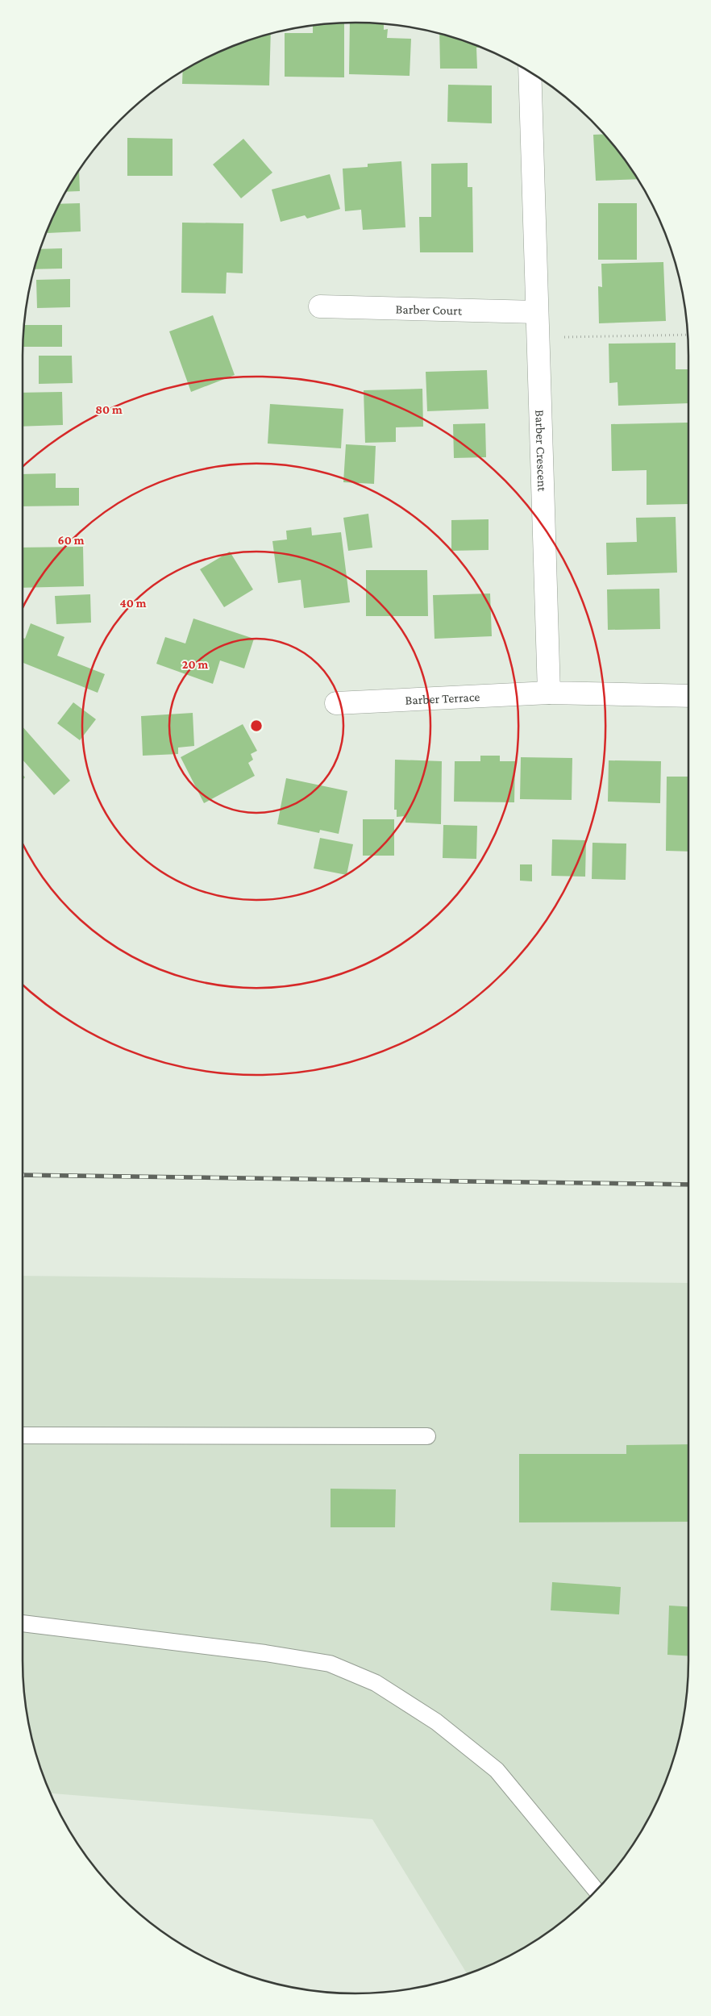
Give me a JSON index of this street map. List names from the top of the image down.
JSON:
{
  "streets": {
    "street": ["Barber Court", "Barber Crescent", "Barber Terrace"]
  },
  "crossings": [
    ["Barber Court", "Barber Crescent"],
    ["Barber Crescent", "Barber Terrace"]
  ],
  "rings": [
    "80 m",
    "60 m",
    "40 m",
    "20 m"
  ]
}
